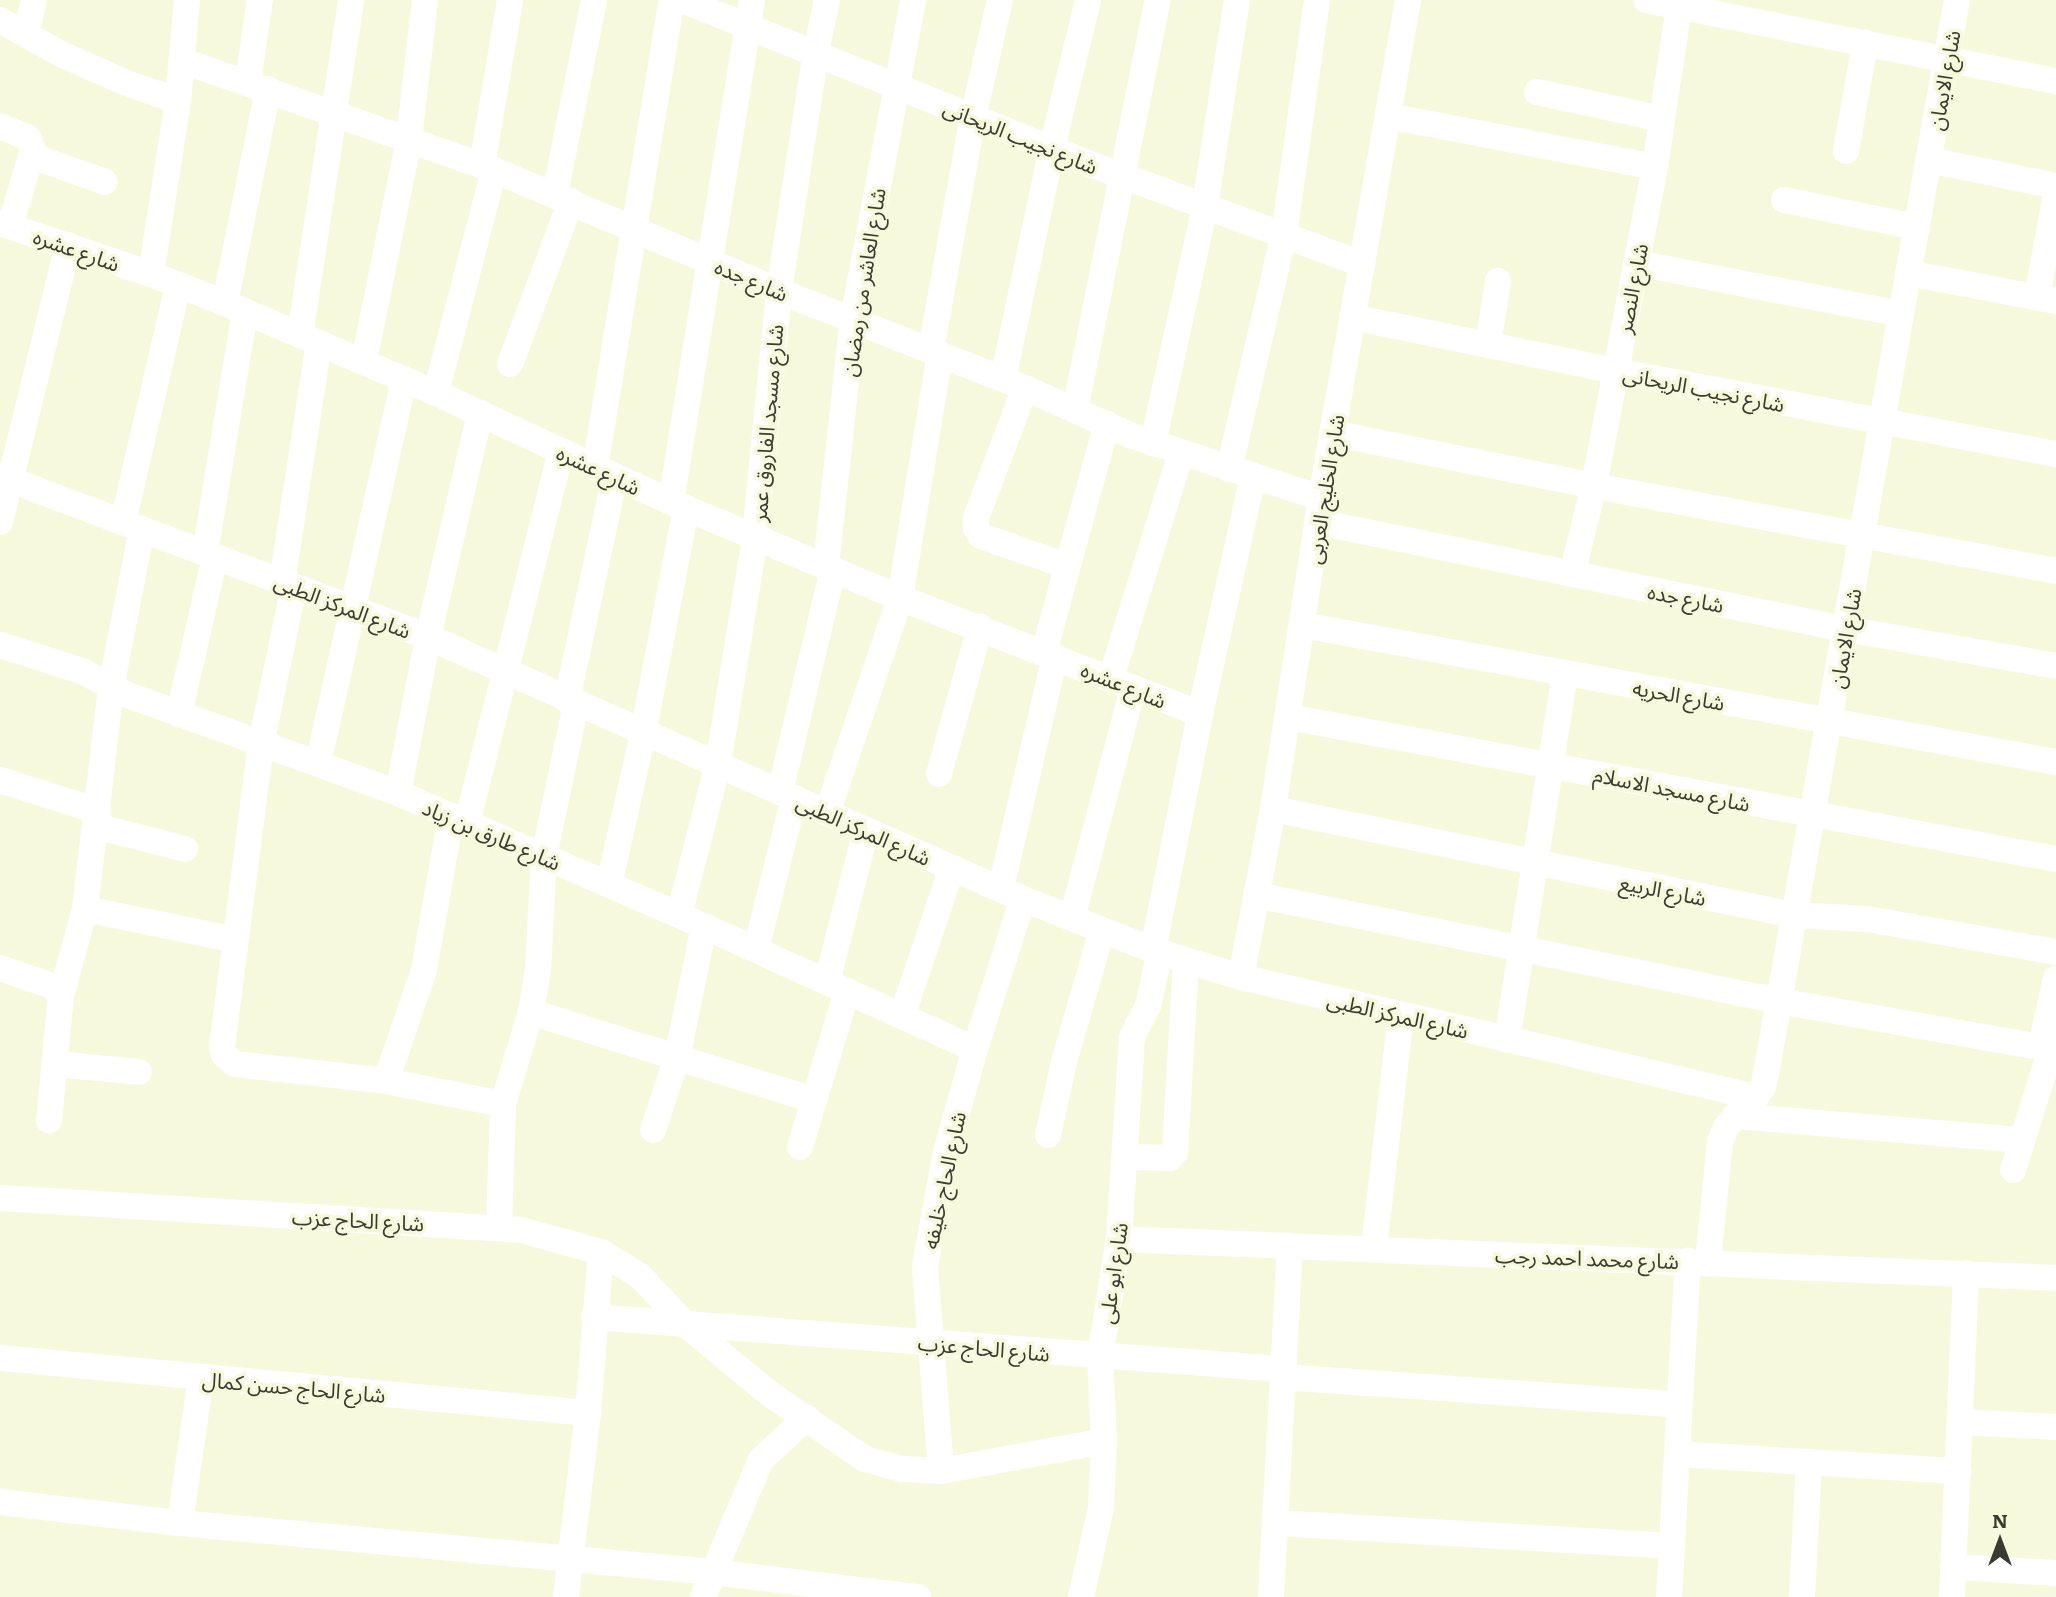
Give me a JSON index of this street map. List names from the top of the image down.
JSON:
{
  "streets": {
    "street": [
      "شارع الايمان",
      "شارع نجيب الريحانى",
      "شارع عشره",
      "شارع جده",
      "شارع العاشر من رمضان",
      "شارع النصر",
      "شارع مسجد الفاروق عمر",
      "شارع الخليج العربى",
      "شارع المركز الطبى",
      "شارع الحريه",
      "شارع مسجد الاسلام",
      "شارع طارق بن زياد",
      "شارع الربيع",
      "شارع الحاج خليفه",
      "شارع الحاج عزب",
      "شارع محمد احمد رجب",
      "شارع ابو على",
      "شارع الحاج حسن كمال"
    ]
  },
  "crossings": [
    ["شارع الايمان", "شارع نجيب الريحانى"],
    ["شارع الايمان", "شارع جده"],
    ["شارع الايمان", "شارع المركز الطبى"],
    ["شارع الايمان", "شارع الحريه"],
    ["شارع الايمان", "شارع مسجد الاسلام"],
    ["شارع الايمان", "شارع الربيع"],
    ["شارع الايمان", "شارع الحاج عزب"],
    ["شارع الايمان", "شارع محمد احمد رجب"],
    ["شارع نجيب الريحانى", "شارع العاشر من رمضان"],
    ["شارع نجيب الريحانى", "شارع النصر"],
    ["شارع نجيب الريحانى", "شارع مسجد الفاروق عمر"],
    ["شارع نجيب الريحانى", "شارع الخليج العربى"],
    ["شارع نجيب الريحانى", "شارع ابو على"],
    ["شارع عشره", "شارع العاشر من رمضان"],
    ["شارع عشره", "شارع مسجد الفاروق عمر"],
    ["شارع عشره", "شارع الحاج خليفه"],
    ["شارع عشره", "شارع ابو على"],
    ["شارع جده", "شارع العاشر من رمضان"],
    ["شارع جده", "شارع النصر"],
    ["شارع جده", "شارع مسجد الفاروق عمر"],
    ["شارع جده", "شارع الخليج العربى"],
    ["شارع جده", "شارع الحاج خليفه"],
    ["شارع جده", "شارع ابو على"],
    ["شارع العاشر من رمضان", "شارع المركز الطبى"],
    ["شارع العاشر من رمضان", "شارع طارق بن زياد"],
    ["شارع مسجد الفاروق عمر", "شارع المركز الطبى"],
    ["شارع مسجد الفاروق عمر", "شارع طارق بن زياد"],
    ["شارع الخليج العربى", "شارع المركز الطبى"],
    ["شارع الخليج العربى", "شارع الحريه"],
    ["شارع الخليج العربى", "شارع مسجد الاسلام"],
    ["شارع الخليج العربى", "شارع الربيع"],
    ["شارع المركز الطبى", "شارع الحاج خليفه"],
    ["شارع المركز الطبى", "شارع ابو على"],
    ["شارع طارق بن زياد", "شارع الحاج خليفه"],
    ["شارع الحاج خليفه", "شارع الحاج عزب"],
    ["شارع الحاج عزب", "شارع ابو على"],
    ["شارع محمد احمد رجب", "شارع ابو على"]
  ],
  "north": "top"
}
